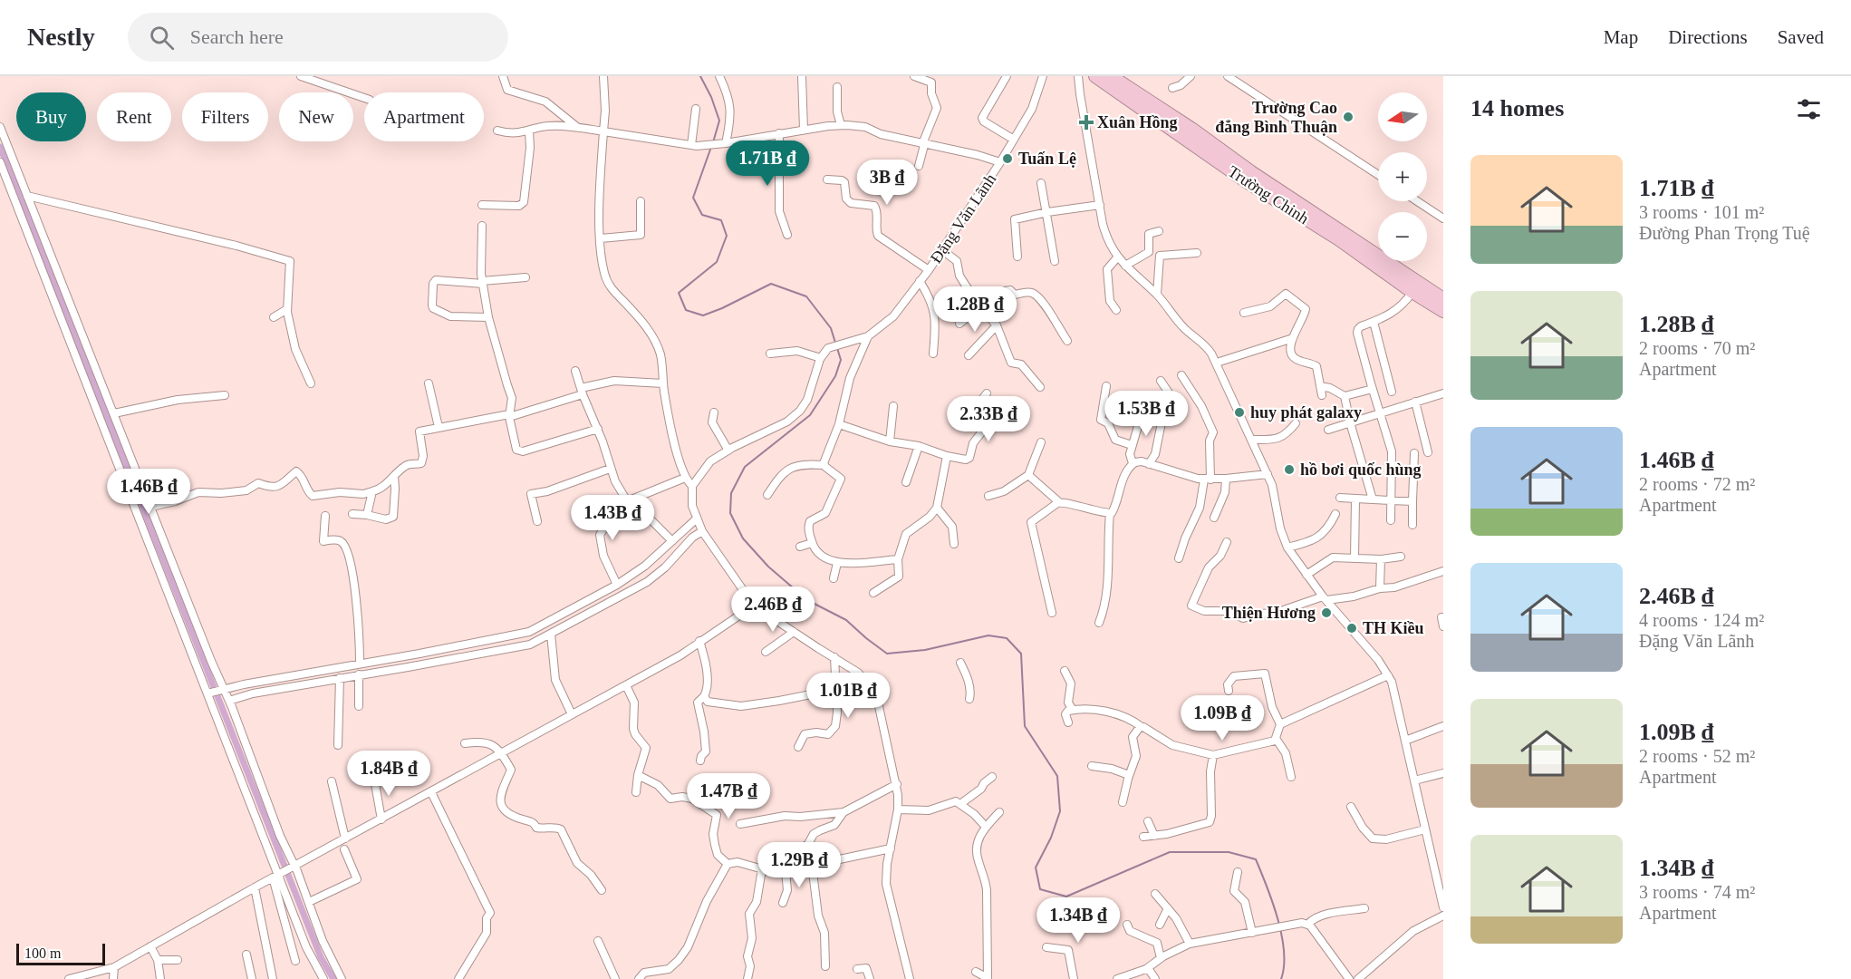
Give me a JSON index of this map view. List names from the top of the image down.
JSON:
{
  "streets": {
    "highway": ["Trường Chinh"],
    "street": ["Đặng Văn Lãnh"]
  },
  "places": {
    "other": [
      "Trường Cao đẳng Bình Thuận",
      "Tuấn Lệ",
      "huy phát galaxy",
      "hồ bơi quốc hùng",
      "Thiện Hương",
      "TH Kiều"
    ],
    "health": ["Xuân Hồng"]
  },
  "scale_bar": "100 m",
  "north": "left",
  "page": {
    "header": "Nestly",
    "search": "Search here",
    "nav": ["Map", "Directions", "Saved"],
    "heading": "14 homes",
    "map_buttons": ["+", "−"],
    "chip": [
      "Buy",
      "Rent",
      "Filters",
      "New",
      "Apartment"
    ],
    "price": [
      "1.71B ₫",
      "3B ₫",
      "1.28B ₫",
      "1.53B ₫",
      "2.33B ₫",
      "1.46B ₫",
      "1.43B ₫",
      "2.46B ₫",
      "1.01B ₫",
      "1.09B ₫",
      "1.84B ₫",
      "1.47B ₫",
      "1.29B ₫",
      "1.34B ₫"
    ],
    "list": [
      {
        "name": "1.71B ₫",
        "note": "3 rooms · 101 m² · Đường Phan Trọng Tuệ"
      },
      {
        "name": "1.28B ₫",
        "note": "2 rooms · 70 m² · Apartment"
      },
      {
        "name": "1.46B ₫",
        "note": "2 rooms · 72 m² · Apartment"
      },
      {
        "name": "2.46B ₫",
        "note": "4 rooms · 124 m² · Đặng Văn Lãnh"
      },
      {
        "name": "1.09B ₫",
        "note": "2 rooms · 52 m² · Apartment"
      },
      {
        "name": "1.34B ₫",
        "note": "3 rooms · 74 m² · Apartment"
      }
    ],
    "scale": "100 m"
  }
}
